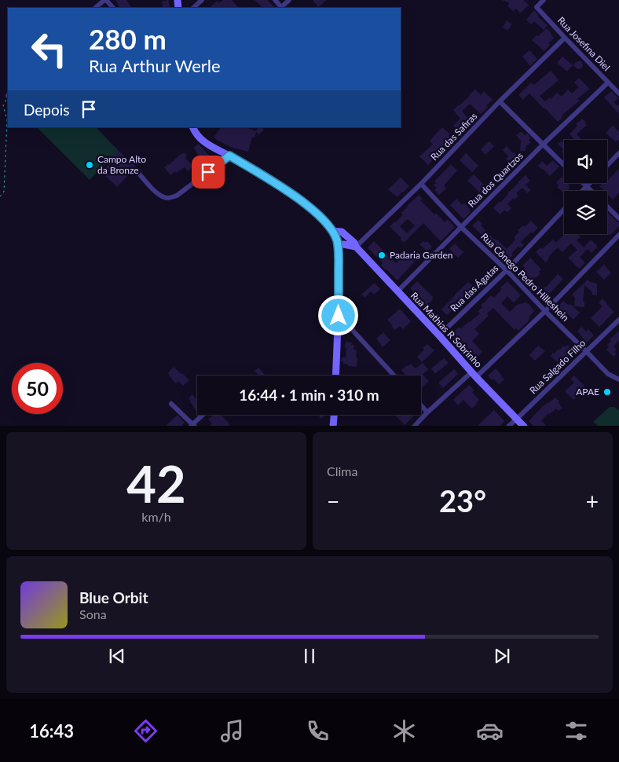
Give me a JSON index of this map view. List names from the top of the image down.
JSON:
{
  "streets": {
    "main road": ["Rua Mathias R Sobrinho"],
    "street": [
      "Rua Josefina Diel",
      "Rua das Safiras",
      "Rua dos Quartzos",
      "Rua Cônego Pedro Hilleshein",
      "Rua das Ágatas",
      "Rua Salgado Filho"
    ]
  },
  "crossings": [
    ["Rua Josefina Diel", "Rua das Safiras"],
    ["Rua Josefina Diel", "Rua dos Quartzos"],
    ["Rua das Safiras", "Rua Cônego Pedro Hilleshein"],
    ["Rua das Safiras", "Rua Mathias R Sobrinho"],
    ["Rua dos Quartzos", "Rua Cônego Pedro Hilleshein"],
    ["Rua dos Quartzos", "Rua Mathias R Sobrinho"],
    ["Rua Cônego Pedro Hilleshein", "Rua das Ágatas"],
    ["Rua Cônego Pedro Hilleshein", "Rua Salgado Filho"],
    ["Rua das Ágatas", "Rua Mathias R Sobrinho"],
    ["Rua Mathias R Sobrinho", "Rua Salgado Filho"]
  ],
  "places": ["Campo Alto da Bronze", "Padaria Garden", "APAE"],
  "page": {
    "turn": ["280 m", "Rua Arthur Werle"],
    "then": "Depois",
    "limit": "50",
    "trip": "16:44 · 1 min · 310 m",
    "tile": [
      ["42", "km/h"],
      "Clima"
    ],
    "heat": ["−", "23°", "+"],
    "song": ["Blue Orbit", "Sona"],
    "tabs": "16:43"
  }
}
